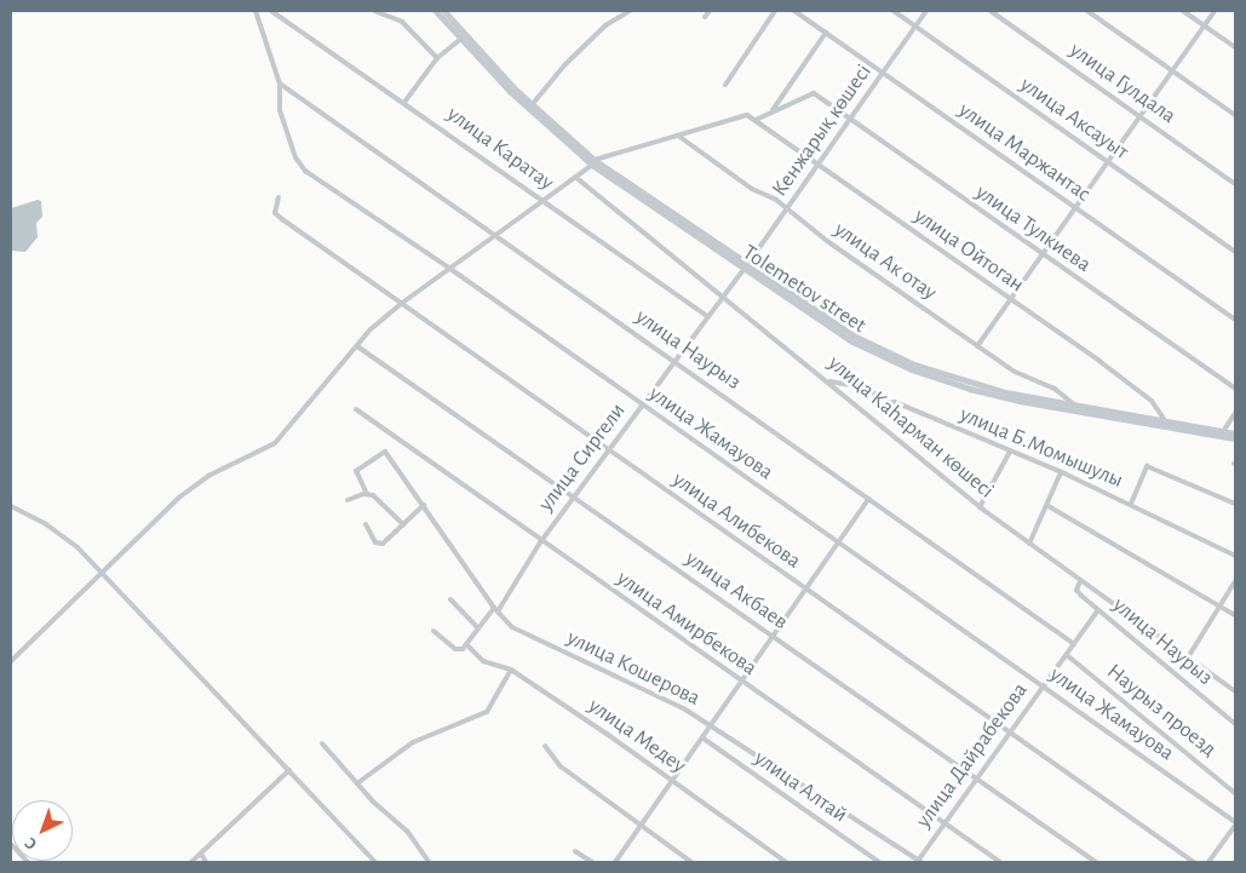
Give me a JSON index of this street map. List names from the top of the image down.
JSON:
{
  "streets": {
    "main road": ["Tolemetov street"],
    "street": [
      "улица Гулдала",
      "улица Аксауыт",
      "Кенжарық көшесі",
      "улица Каратау",
      "улица Маржантас",
      "улица Тулкиева",
      "улица Ойтоган",
      "улица Ак отау",
      "улица Наурыз",
      "улица Каһарман көшесі",
      "улица Жамауова",
      "улица Б.Момышулы",
      "улица Сиргели",
      "улица Алибекова",
      "улица Акбаев",
      "улица Амирбекова",
      "улица Кошерова",
      "Наурыз проезд",
      "улица Медеу",
      "улица Дайрабекова",
      "улица Алтай"
    ]
  },
  "crossings": [
    ["улица Аксауыт", "Кенжарық көшесі"],
    ["Кенжарық көшесі", "улица Маржантас"],
    ["Кенжарық көшесі", "улица Тулкиева"],
    ["Кенжарық көшесі", "улица Ойтоган"],
    ["Кенжарық көшесі", "улица Ак отау"],
    ["Кенжарық көшесі", "Tolemetov street"],
    ["Кенжарық көшесі", "улица Сиргели"],
    ["улица Каратау", "улица Сиргели"],
    ["улица Ойтоган", "улица Ак отау"],
    ["улица Ойтоган", "Tolemetov street"],
    ["улица Ак отау", "Tolemetov street"],
    ["Tolemetov street", "улица Сиргели"],
    ["улица Наурыз", "улица Каһарман көшесі"],
    ["улица Наурыз", "улица Жамауова"],
    ["улица Наурыз", "улица Сиргели"],
    ["улица Наурыз", "улица Дайрабекова"],
    ["улица Каһарман көшесі", "улица Б.Момышулы"],
    ["улица Каһарман көшесі", "улица Сиргели"],
    ["улица Жамауова", "улица Сиргели"],
    ["улица Жамауова", "улица Дайрабекова"],
    ["улица Сиргели", "улица Алибекова"],
    ["улица Сиргели", "улица Акбаев"],
    ["улица Сиргели", "улица Амирбекова"],
    ["улица Сиргели", "улица Кошерова"],
    ["улица Сиргели", "улица Медеу"],
    ["улица Алибекова", "улица Дайрабекова"],
    ["улица Акбаев", "улица Дайрабекова"],
    ["улица Амирбекова", "улица Дайрабекова"],
    ["улица Кошерова", "улица Дайрабекова"],
    ["Наурыз проезд", "улица Дайрабекова"]
  ],
  "north": "bottom left"
}
